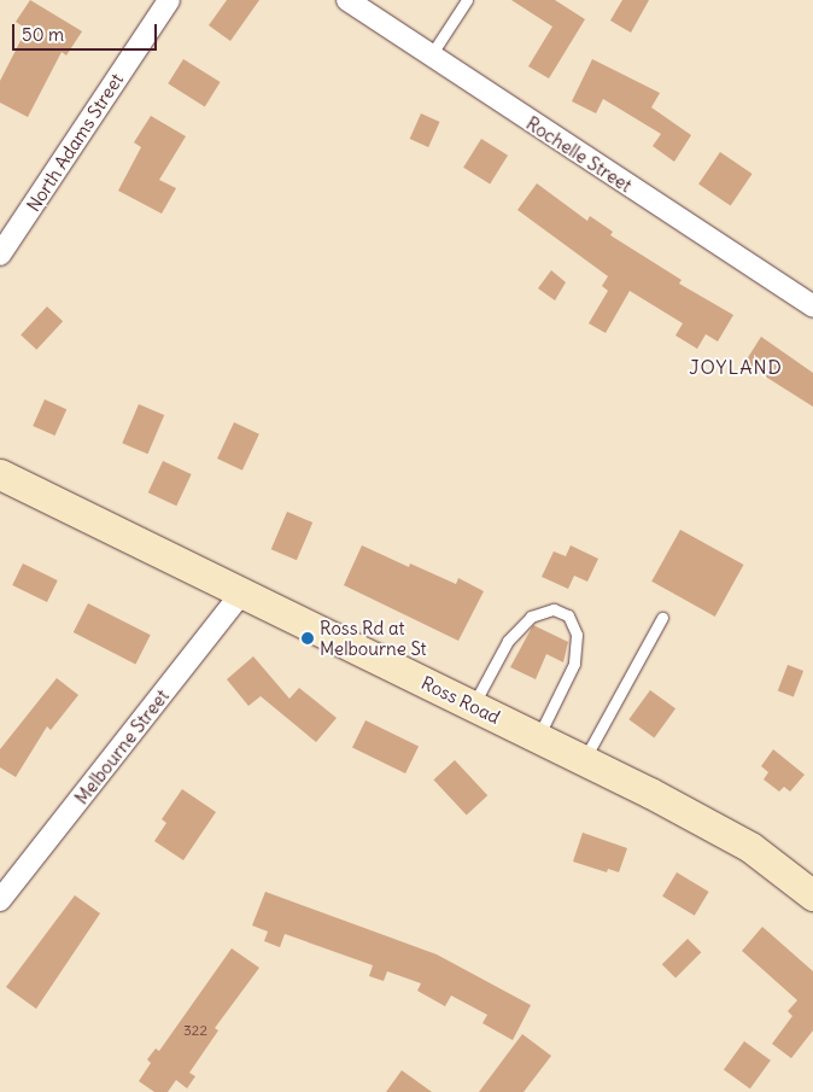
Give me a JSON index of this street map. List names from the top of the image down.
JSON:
{
  "streets": {
    "street": [
      "North Adams Street",
      "Rochelle Street",
      "Ross Road",
      "Melbourne Street"
    ]
  },
  "crossings": [
    ["Ross Road", "Melbourne Street"]
  ],
  "districts": ["JOYLAND"],
  "places": ["Ross Rd at Melbourne St"],
  "house_numbers": ["322"],
  "scale_bar": "50 m"
}
